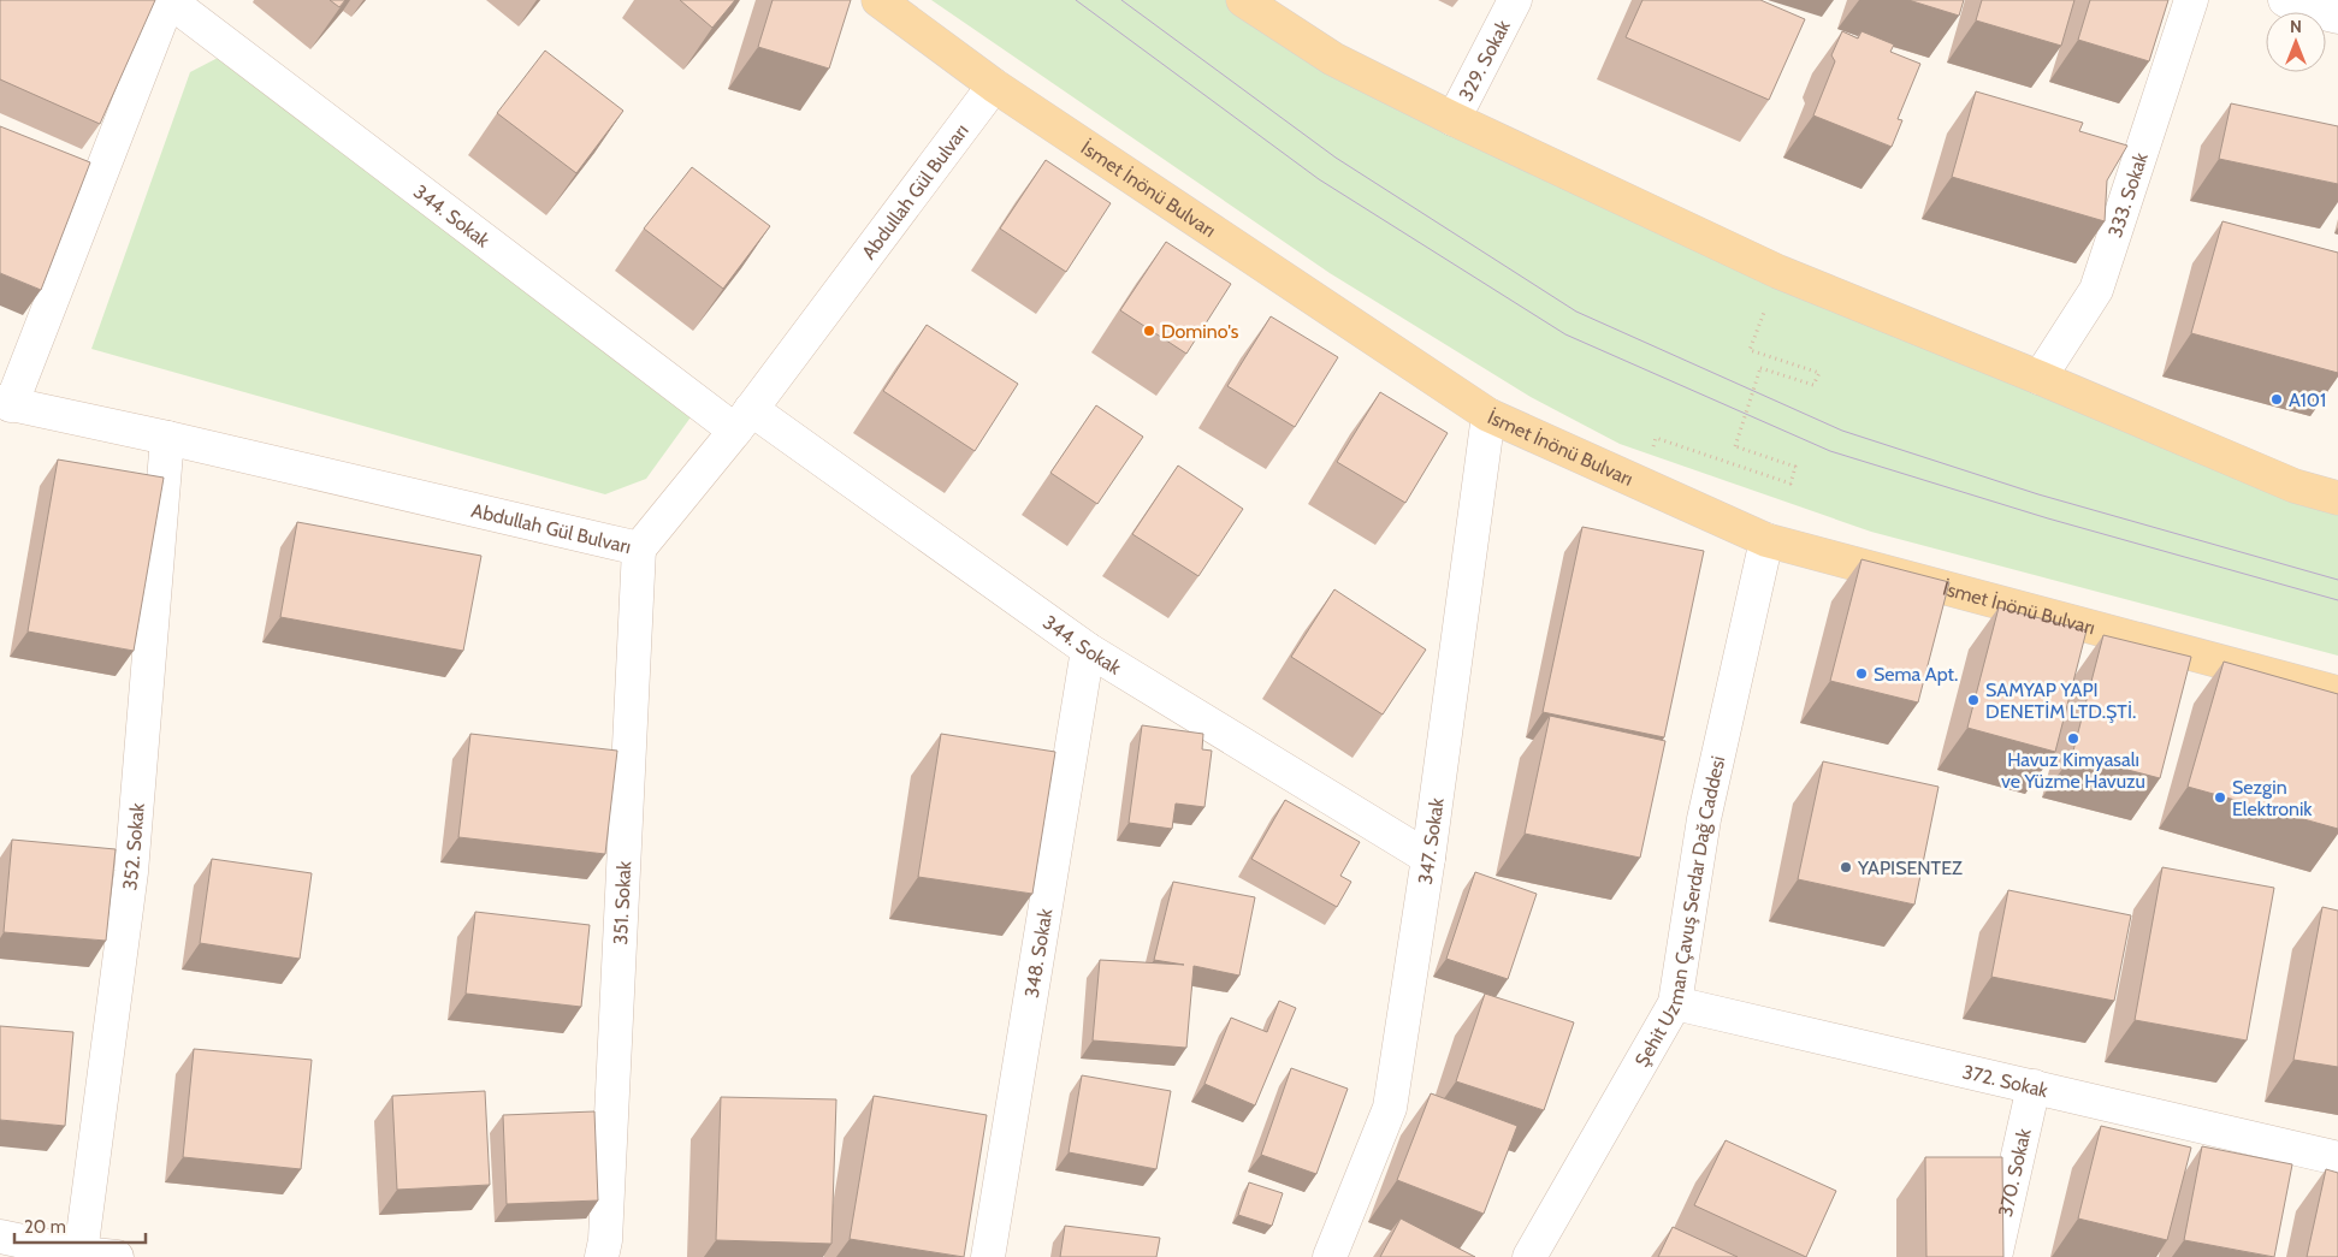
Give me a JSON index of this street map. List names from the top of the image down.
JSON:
{
  "streets": {
    "main road": ["İsmet İnönü Bulvarı"],
    "street": [
      "329. Sokak",
      "Abdullah Gül Bulvarı",
      "333. Sokak",
      "344. Sokak",
      "347. Sokak",
      "352. Sokak",
      "351. Sokak",
      "Şehit Uzman Çavuş Serdar Dağ Caddesi",
      "348. Sokak",
      "372. Sokak",
      "370. Sokak"
    ]
  },
  "crossings": [
    ["İsmet İnönü Bulvarı", "Abdullah Gül Bulvarı"],
    ["İsmet İnönü Bulvarı", "347. Sokak"],
    ["İsmet İnönü Bulvarı", "Şehit Uzman Çavuş Serdar Dağ Caddesi"],
    ["Abdullah Gül Bulvarı", "344. Sokak"],
    ["Abdullah Gül Bulvarı", "352. Sokak"],
    ["Abdullah Gül Bulvarı", "351. Sokak"],
    ["344. Sokak", "347. Sokak"],
    ["344. Sokak", "348. Sokak"],
    ["Şehit Uzman Çavuş Serdar Dağ Caddesi", "372. Sokak"],
    ["372. Sokak", "370. Sokak"]
  ],
  "places": [
    "Domino's",
    "A101",
    "Sema Apt.",
    "SAMYAP YAPI DENETİM LTD.ŞTİ.",
    "Havuz Kimyasalı ve Yüzme Havuzu",
    "Sezgin Elektronik",
    "YAPISENTEZ"
  ],
  "scale_bar": "20 m",
  "north": "top"
}
